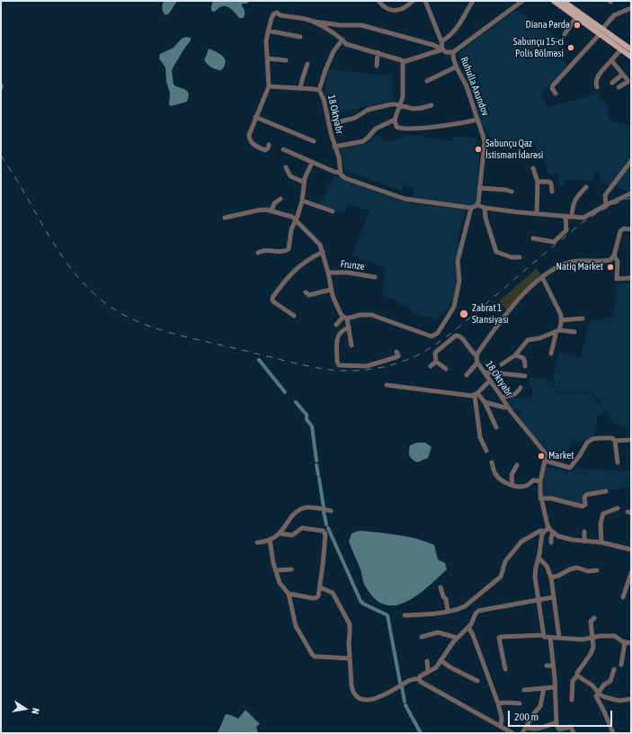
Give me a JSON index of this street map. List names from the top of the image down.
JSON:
{
  "streets": {
    "street": ["Ruhulla Axundov", "18 Oktyabr", "Frunze"]
  },
  "places": [
    "Diana Pərdə",
    "Sabunçu 15-ci Polis Bölməsi",
    "Sabunçu Qaz İstismarı İdarəsi",
    "Natiq Market",
    "Zabrat 1 Stansiyası",
    "Market"
  ],
  "scale_bar": "200 m",
  "north": "right"
}
